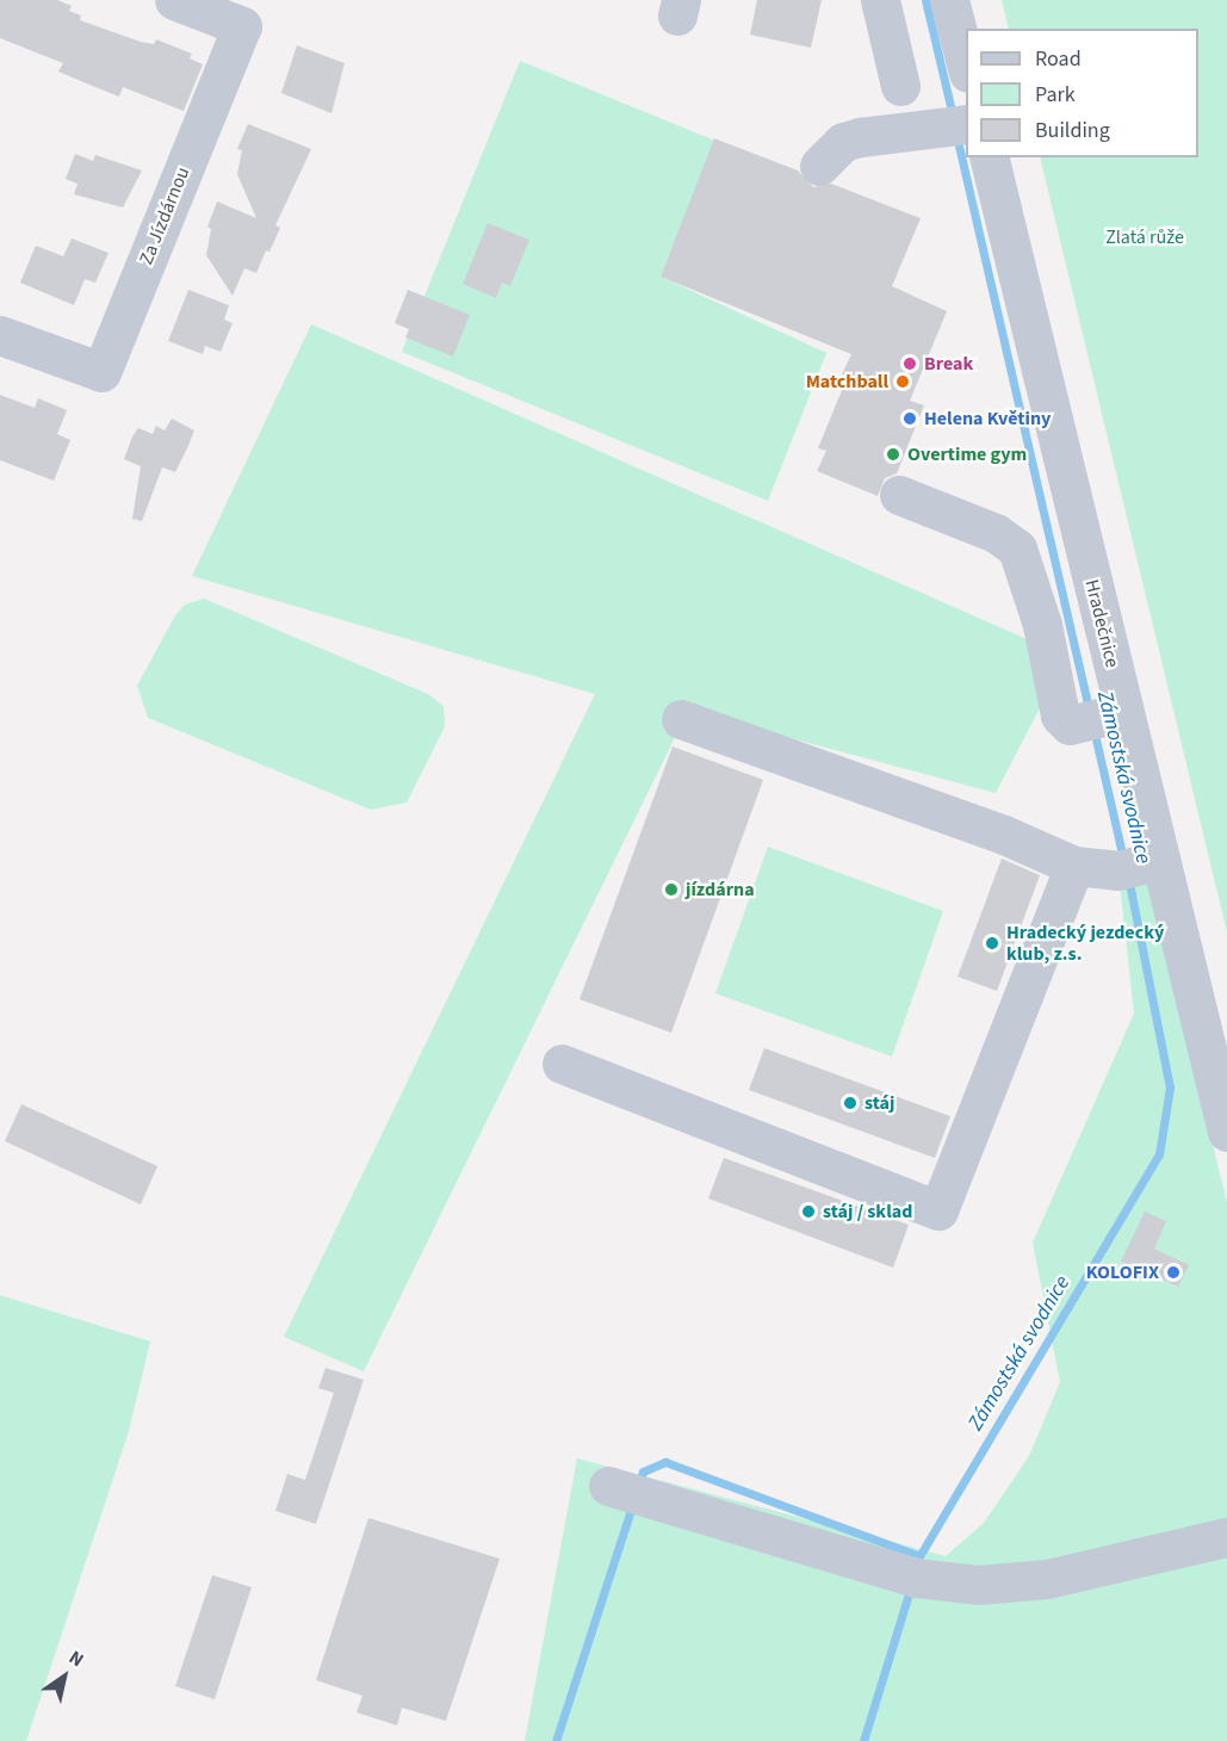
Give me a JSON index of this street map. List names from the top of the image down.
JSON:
{
  "streets": {
    "street": ["Za Jízdárnou", "Hradečnice"]
  },
  "water": ["Zámostská svodnice"],
  "parks": ["Zlatá růže"],
  "places": [
    "Break",
    "Matchball",
    "Helena Květiny",
    "Overtime gym",
    "jízdárna",
    "Hradecký jezdecký klub, z.s.",
    "stáj",
    "stáj / sklad",
    "KOLOFIX"
  ],
  "legend": ["Road", "Park", "Building"],
  "north": "top right"
}
